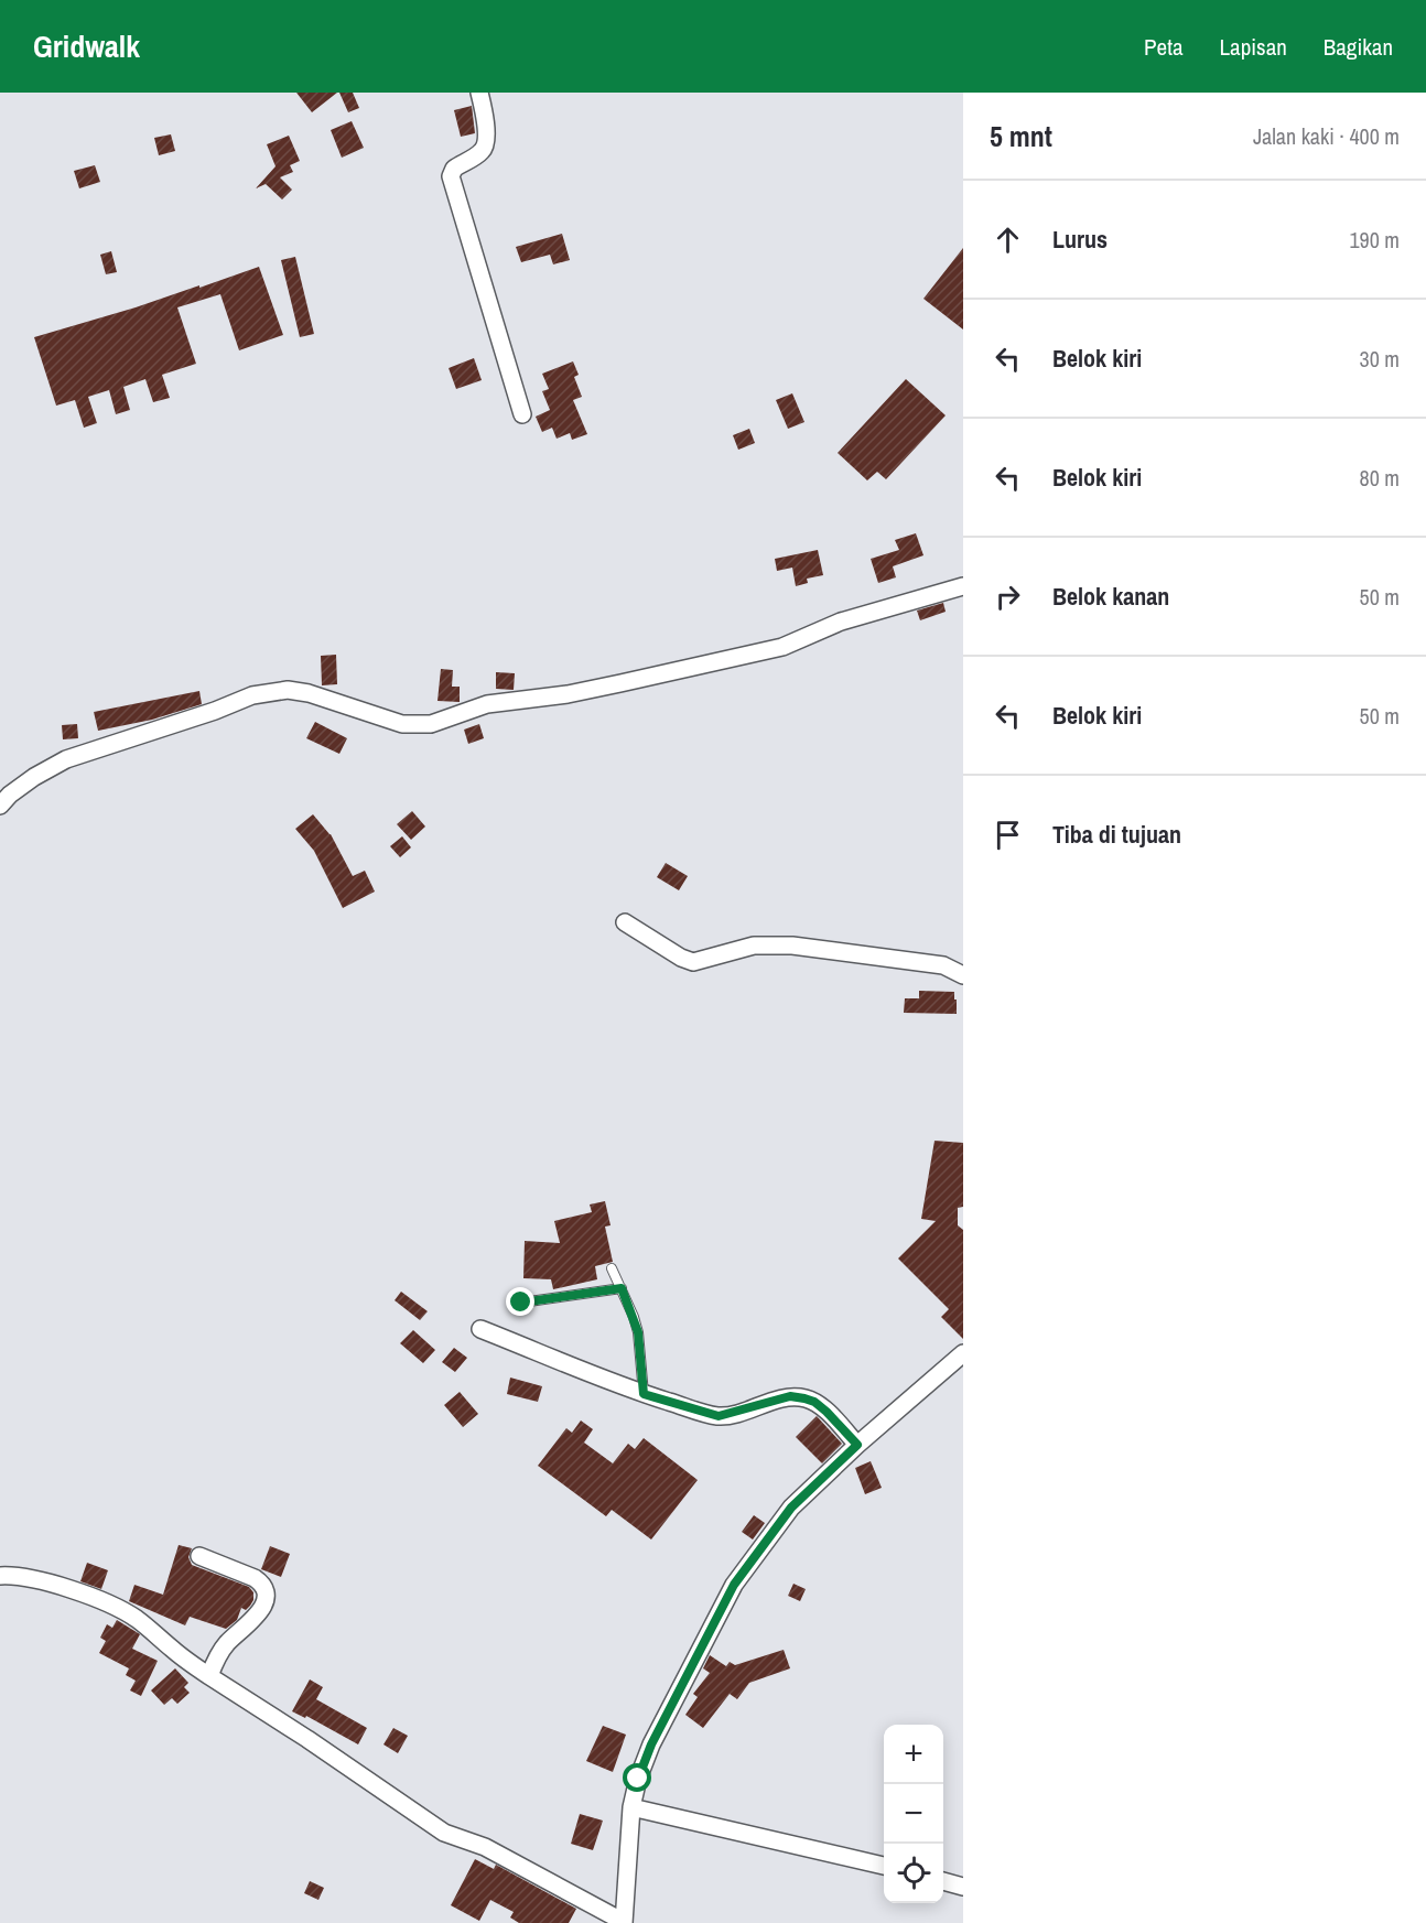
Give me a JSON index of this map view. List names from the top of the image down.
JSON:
{
  "page": {
    "header": "Gridwalk",
    "nav": ["Peta", "Lapisan", "Bagikan"],
    "heading": ["5 mnt", "Jalan kaki · 400 m"],
    "list": [
      ["Lurus", "190 m"],
      ["Belok kiri", "30 m"],
      ["Belok kiri", "80 m"],
      ["Belok kanan", "50 m"],
      ["Belok kiri", "50 m"],
      "Tiba di tujuan"
    ],
    "map_buttons": ["+", "−"]
  }
}
